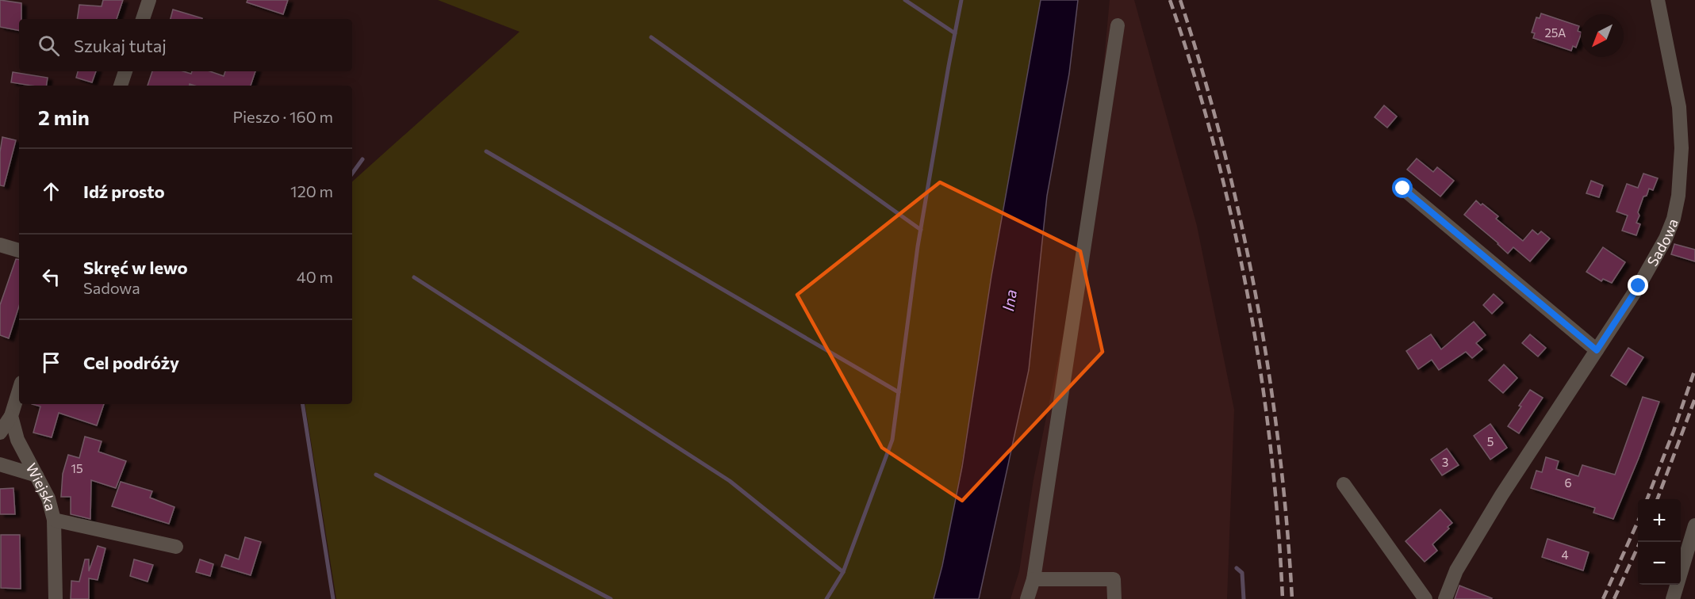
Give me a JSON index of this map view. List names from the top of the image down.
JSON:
{
  "streets": {
    "street": ["Sadowa", "Wiejska"]
  },
  "water": ["Ina"],
  "house_numbers": [
    "25A",
    "5",
    "3",
    "15",
    "6",
    "4"
  ],
  "north": "bottom left",
  "page": {
    "search": "Szukaj tutaj",
    "heading": ["2 min", "Pieszo · 160 m"],
    "list": [
      ["Idź prosto", "120 m"],
      ["Skręć w lewo", "Sadowa", "40 m"],
      "Cel podróży"
    ],
    "map_buttons": ["+", "−"]
  }
}
